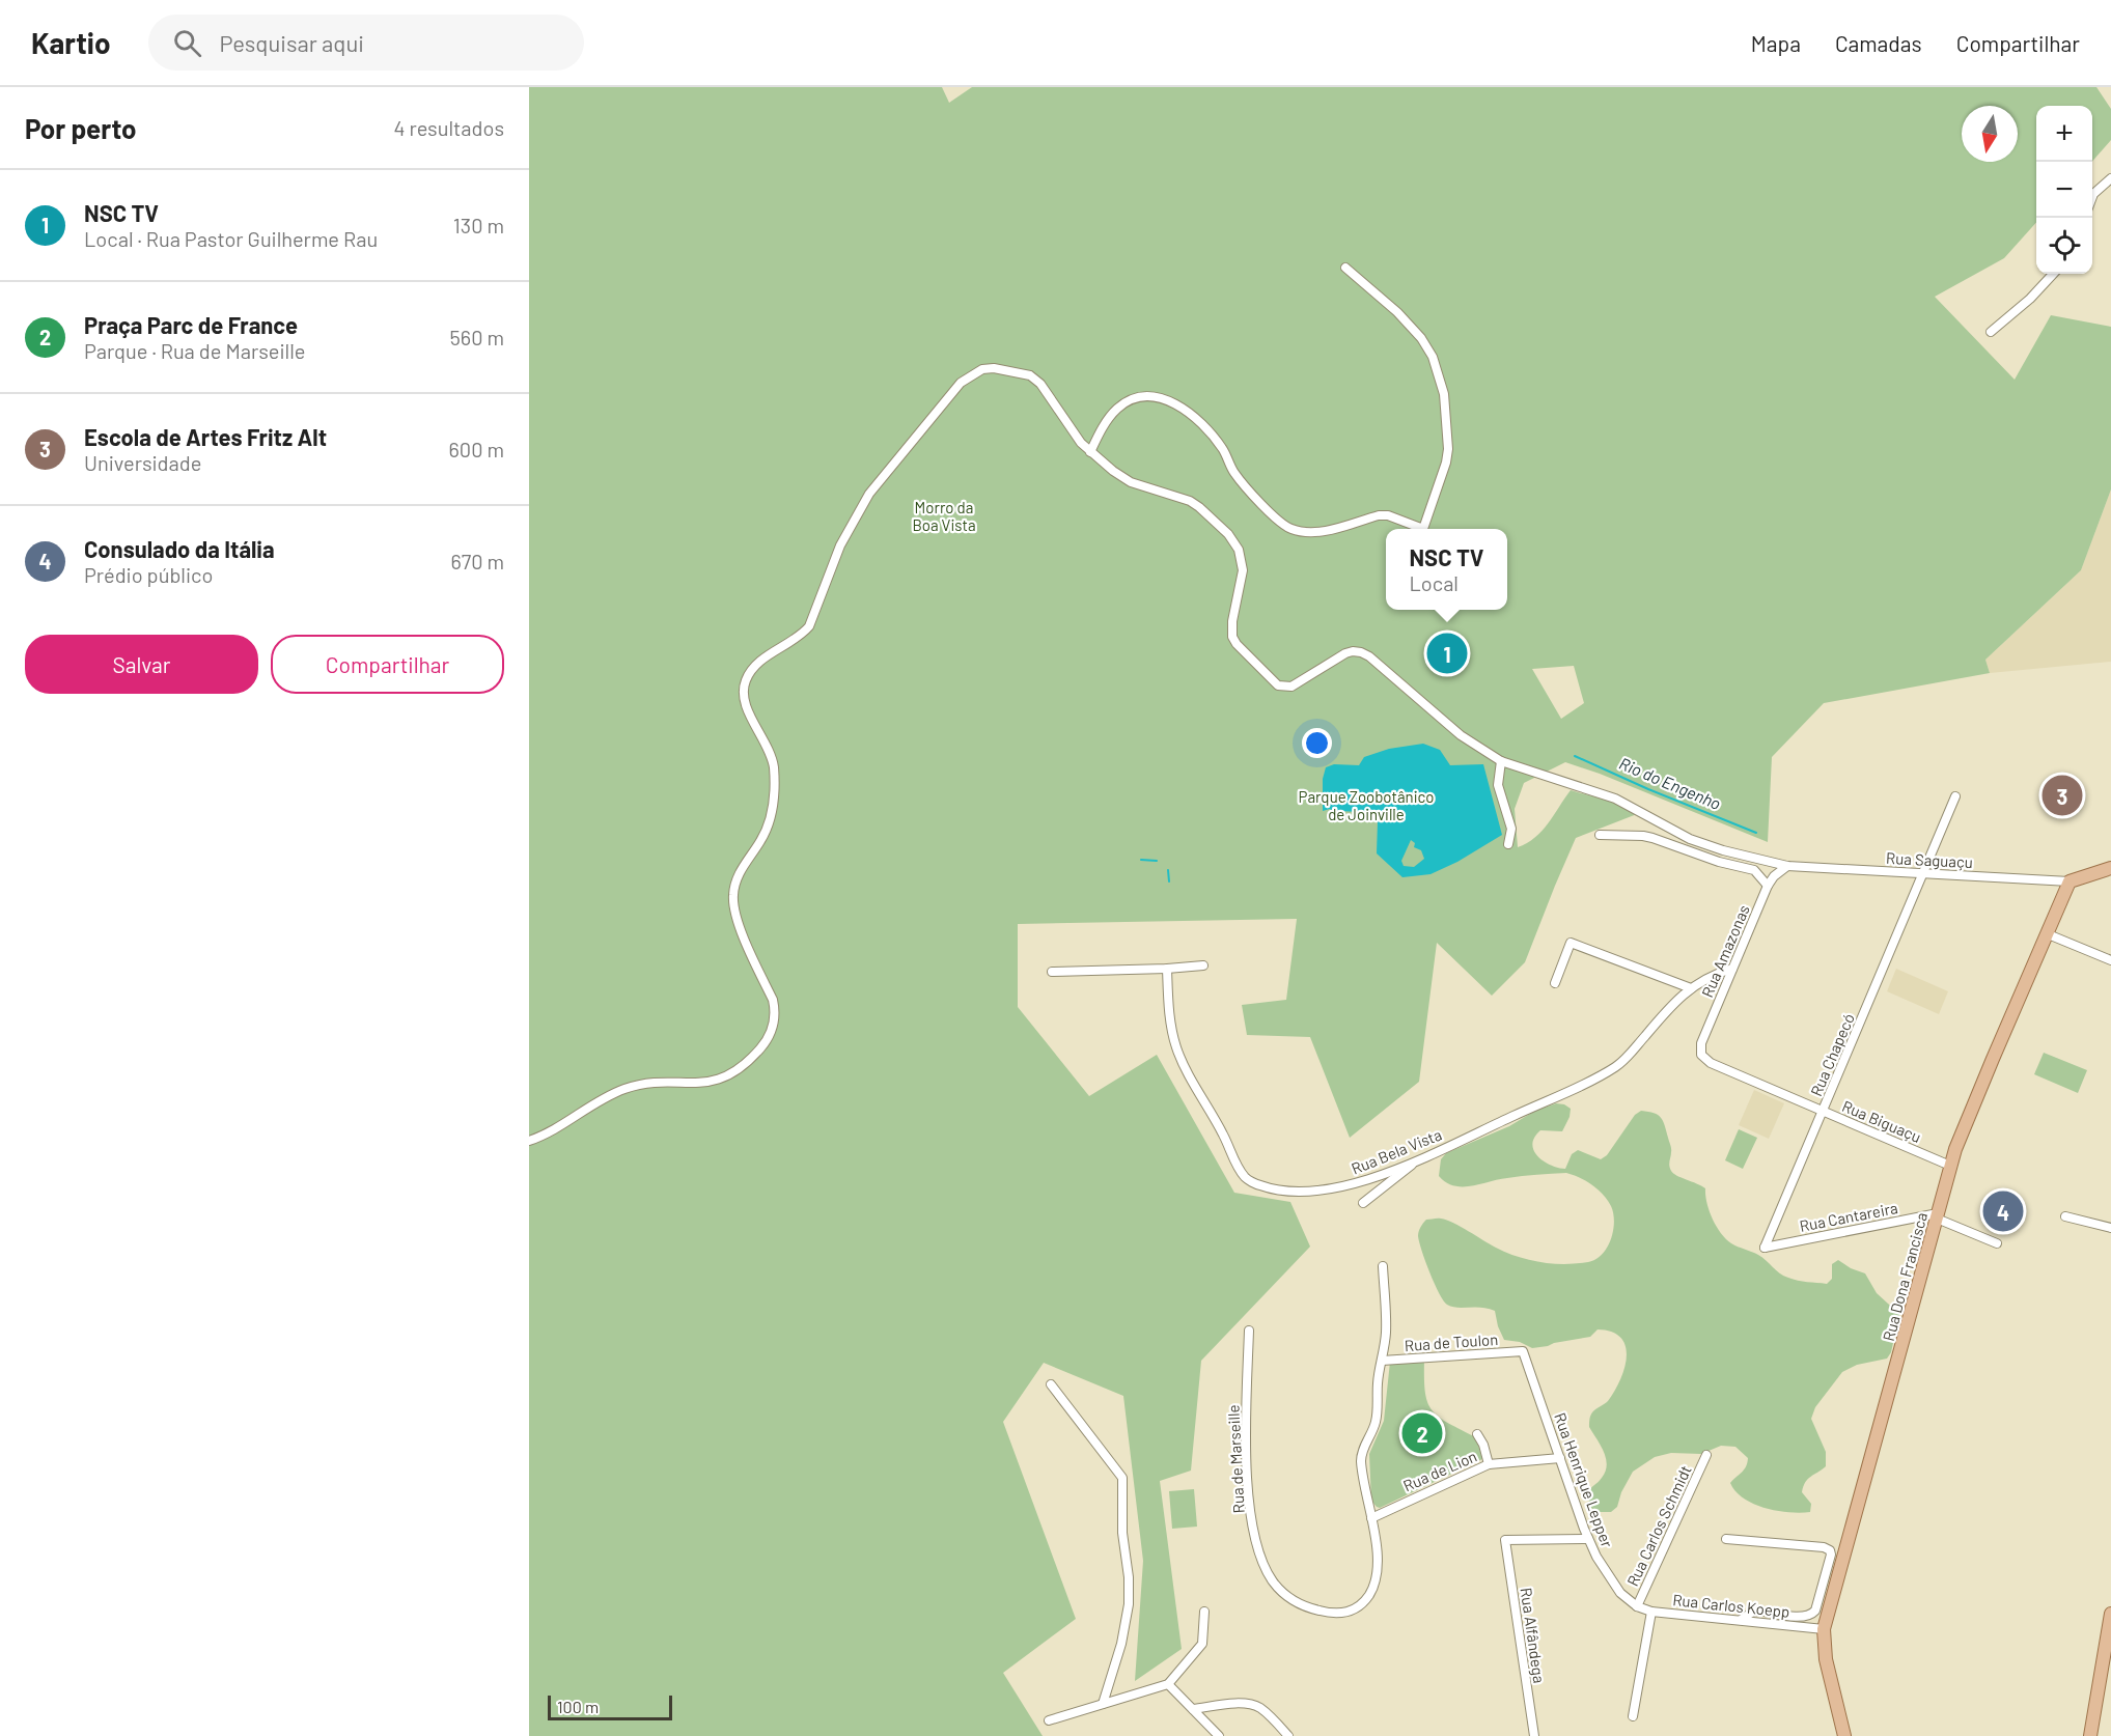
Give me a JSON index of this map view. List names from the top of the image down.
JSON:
{
  "streets": {
    "main road": ["Rua Dona Francisca"],
    "street": [
      "Rua Saguaçu",
      "Rua Amazonas",
      "Rua Chapecó",
      "Rua Biguaçu",
      "Rua Bela Vista",
      "Rua Cantareira",
      "Rua de Toulon",
      "Rua de Marseille",
      "Rua de Lion",
      "Rua Henrique Lepper",
      "Rua Carlos Schmidt",
      "Rua Carlos Koepp",
      "Rua Alfândega"
    ]
  },
  "crossings": [
    ["Rua Saguaçu", "Rua Amazonas"],
    ["Rua Saguaçu", "Rua Chapecó"],
    ["Rua Saguaçu", "Rua Dona Francisca"],
    ["Rua Amazonas", "Rua Biguaçu"],
    ["Rua Amazonas", "Rua Bela Vista"],
    ["Rua Chapecó", "Rua Biguaçu"],
    ["Rua Chapecó", "Rua Cantareira"],
    ["Rua Biguaçu", "Rua Dona Francisca"],
    ["Rua Cantareira", "Rua Dona Francisca"],
    ["Rua Dona Francisca", "Rua Carlos Koepp"],
    ["Rua de Toulon", "Rua de Marseille"],
    ["Rua de Toulon", "Rua Henrique Lepper"],
    ["Rua de Marseille", "Rua de Lion"],
    ["Rua de Lion", "Rua Henrique Lepper"],
    ["Rua Henrique Lepper", "Rua Carlos Schmidt"],
    ["Rua Henrique Lepper", "Rua Carlos Koepp"],
    ["Rua Henrique Lepper", "Rua Alfândega"],
    ["Rua Carlos Schmidt", "Rua Carlos Koepp"]
  ],
  "water": ["Rio do Engenho"],
  "parks": ["Morro da Boa Vista", "Parque Zoobotânico de Joinville"],
  "scale_bar": "100 m",
  "north": "bottom",
  "page": {
    "header": "Kartio",
    "search": "Pesquisar aqui",
    "nav": ["Mapa", "Camadas", "Compartilhar"],
    "heading": ["Por perto", "4 resultados"],
    "map_buttons": ["+", "−"],
    "list": [
      {
        "mark": "1",
        "name": "NSC TV",
        "note": "Local · Rua Pastor Guilherme Rau",
        "value": "130 m"
      },
      {
        "mark": "2",
        "name": "Praça Parc de France",
        "note": "Parque · Rua de Marseille",
        "value": "560 m"
      },
      {
        "mark": "3",
        "name": "Escola de Artes Fritz Alt",
        "note": "Universidade",
        "value": "600 m"
      },
      {
        "mark": "4",
        "name": "Consulado da Itália",
        "note": "Prédio público",
        "value": "670 m"
      }
    ],
    "popup": ["NSC TV", "Local"],
    "buttons": ["Salvar", "Compartilhar"],
    "pins": [
      "1",
      "3",
      "4",
      "2"
    ],
    "scale": "100 m"
  }
}
